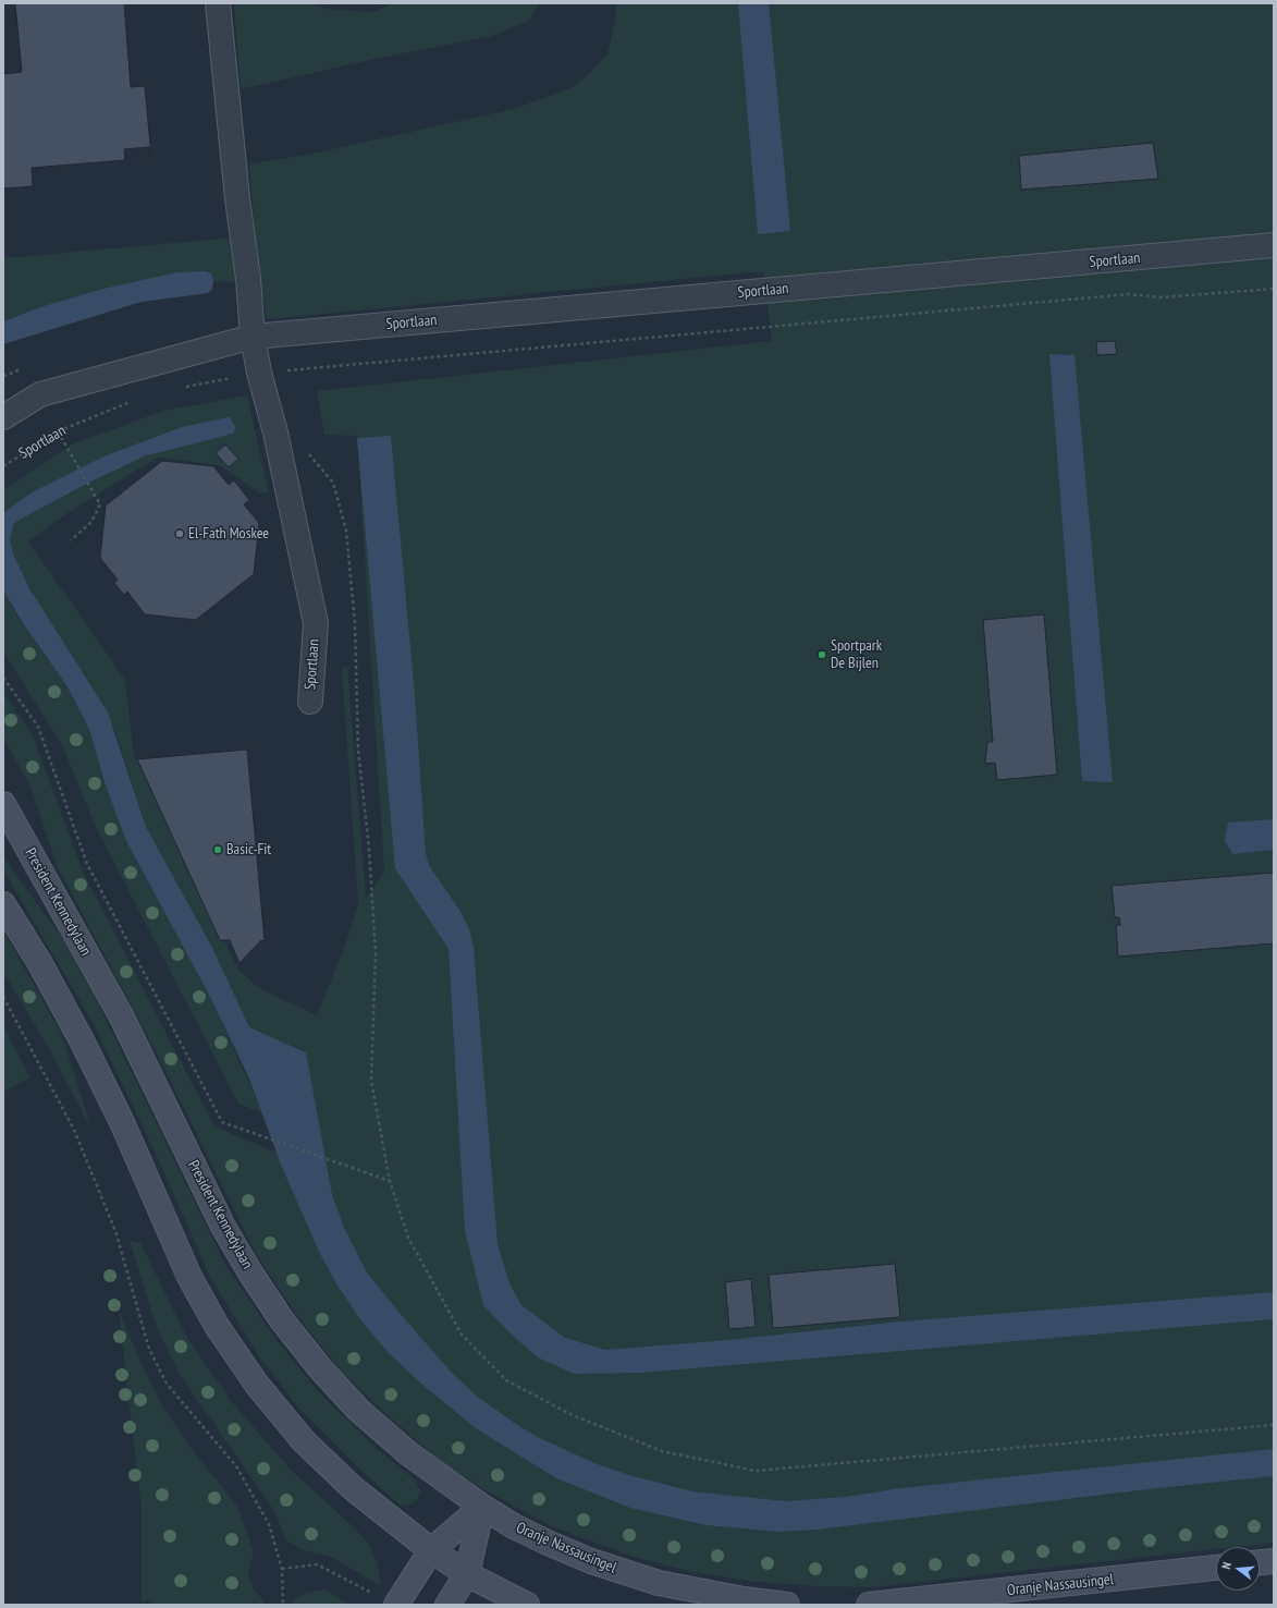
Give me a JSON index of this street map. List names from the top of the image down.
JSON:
{
  "streets": {
    "main road": ["President Kennedylaan", "Oranje Nassausingel"],
    "street": ["Sportlaan"]
  },
  "crossings": [
    ["President Kennedylaan", "Oranje Nassausingel"]
  ],
  "places": ["El-Fath Moskee", "Sportpark De Bijlen", "Basic-Fit"],
  "north": "left"
}
